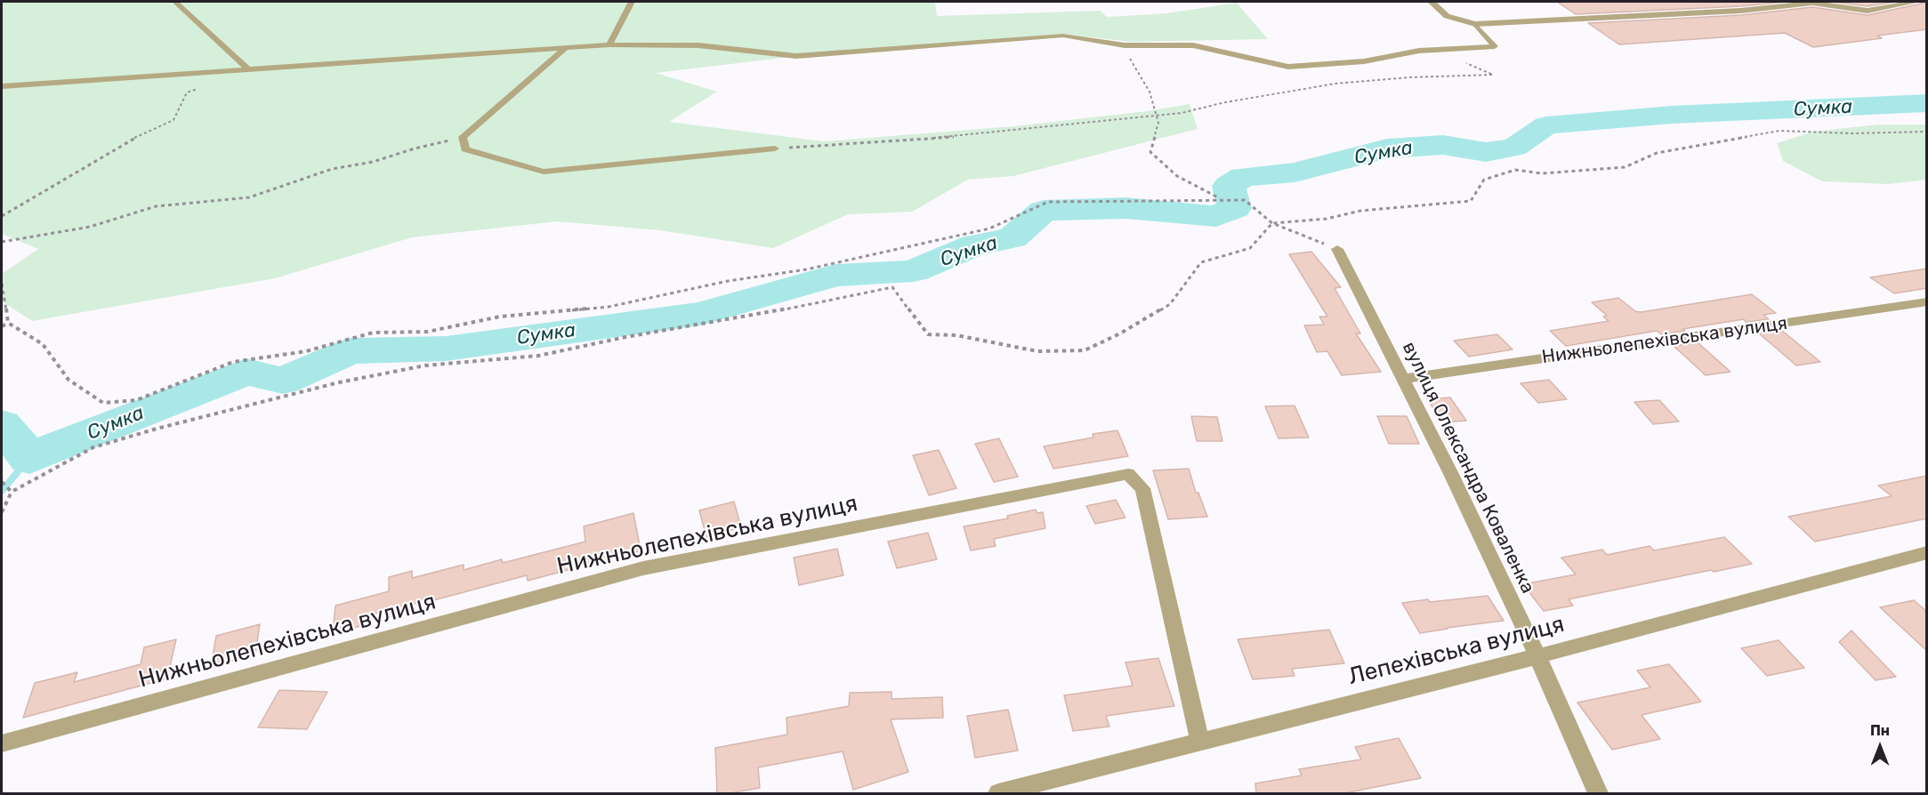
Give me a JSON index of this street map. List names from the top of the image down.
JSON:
{
  "streets": {
    "street": ["Нижньолепехівська вулиця", "вулиця Олександра Коваленка", "Лепехівська вулиця"]
  },
  "crossings": [
    ["Нижньолепехівська вулиця", "вулиця Олександра Коваленка"],
    ["Нижньолепехівська вулиця", "Лепехівська вулиця"],
    ["вулиця Олександра Коваленка", "Лепехівська вулиця"]
  ],
  "water": ["Сумка"],
  "north": "top"
}
